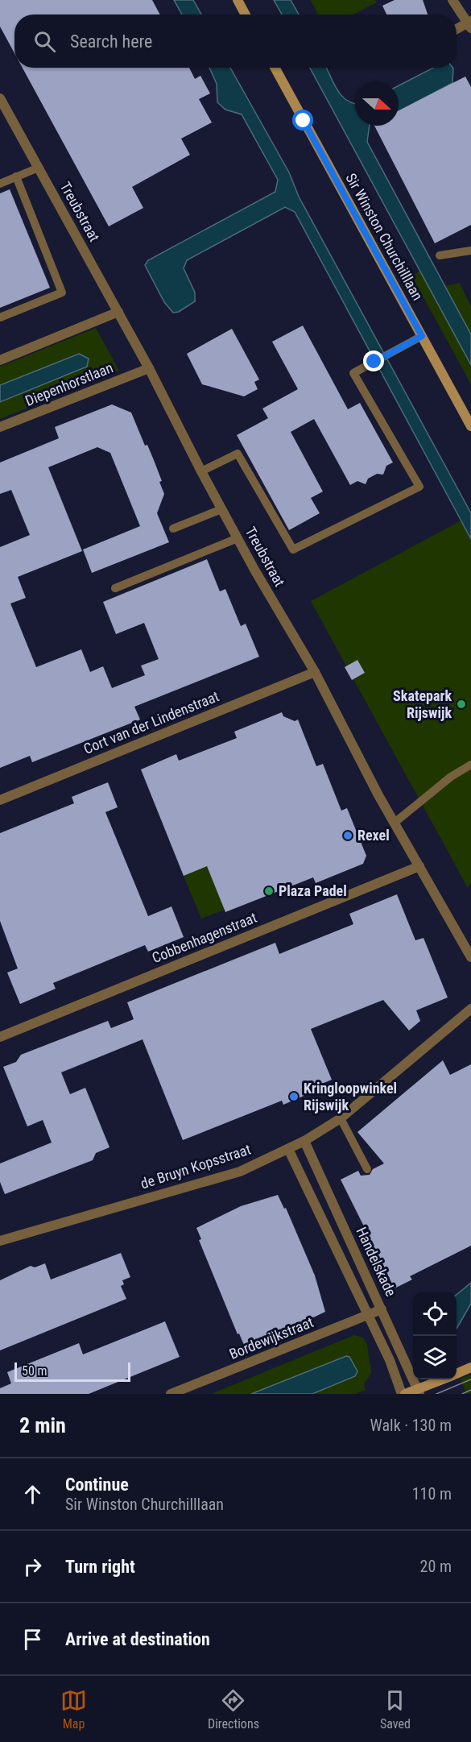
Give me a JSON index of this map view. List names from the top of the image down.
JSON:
{
  "streets": {
    "street": [
      "Treubstraat",
      "Sir Winston Churchilllaan",
      "Diepenhorstlaan",
      "Cort van der Lindenstraat",
      "Cobbenhagenstraat",
      "de Bruyn Kopsstraat",
      "Handelskade",
      "Bordewijkstraat"
    ]
  },
  "crossings": [
    ["Treubstraat", "Diepenhorstlaan"],
    ["Treubstraat", "Cort van der Lindenstraat"],
    ["Treubstraat", "Cobbenhagenstraat"],
    ["de Bruyn Kopsstraat", "Handelskade"],
    ["Handelskade", "Bordewijkstraat"]
  ],
  "places": [
    "Skatepark Rijswijk",
    "Rexel",
    "Plaza Padel",
    "Kringloopwinkel Rijswijk"
  ],
  "scale_bar": "50 m",
  "north": "right",
  "page": {
    "search": "Search here",
    "scale": "50 m",
    "heading": ["2 min", "Walk · 130 m"],
    "list": [
      ["Continue", "Sir Winston Churchilllaan", "110 m"],
      ["Turn right", "20 m"],
      "Arrive at destination"
    ],
    "nav": ["Map", "Directions", "Saved"]
  }
}
